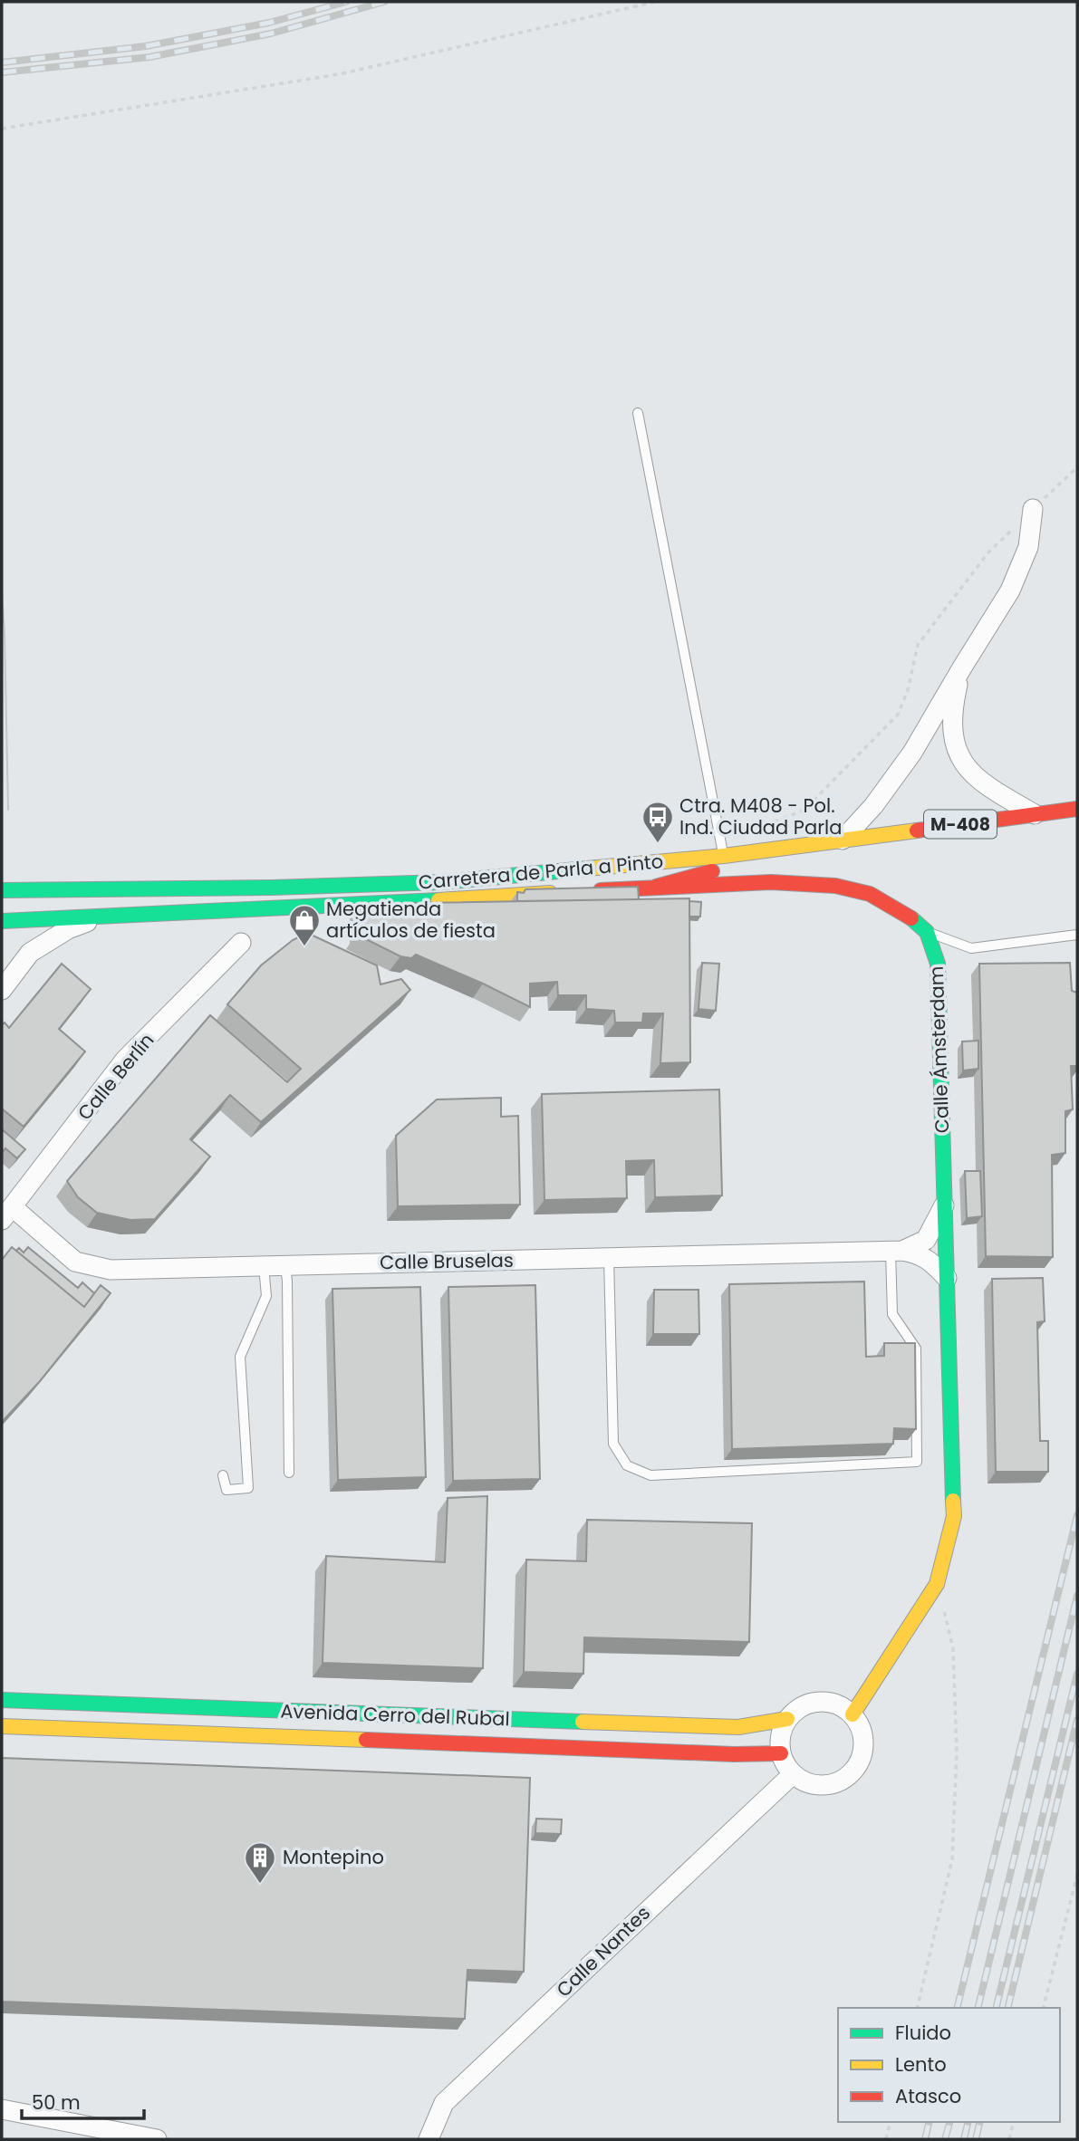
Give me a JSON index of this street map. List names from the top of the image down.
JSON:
{
  "streets": {
    "street": [
      "M-408",
      "Carretera de Parla a Pinto",
      "Calle Ámsterdam",
      "Calle Berlín",
      "Calle Bruselas",
      "Avenida Cerro del Rubal",
      "Calle Nantes"
    ]
  },
  "crossings": [
    ["M-408", "Carretera de Parla a Pinto"],
    ["Calle Ámsterdam", "Avenida Cerro del Rubal"],
    ["Calle Ámsterdam", "Calle Nantes"],
    ["Calle Berlín", "Calle Bruselas"],
    ["Avenida Cerro del Rubal", "Calle Nantes"]
  ],
  "places": {
    "bus stop": ["Ctra. M408 - Pol. Ind. Ciudad Parla"],
    "shop": ["Megatienda artículos de fiesta"],
    "building": ["Montepino"]
  },
  "legend": ["Fluido", "Lento", "Atasco"],
  "scale_bar": "50 m"
}
